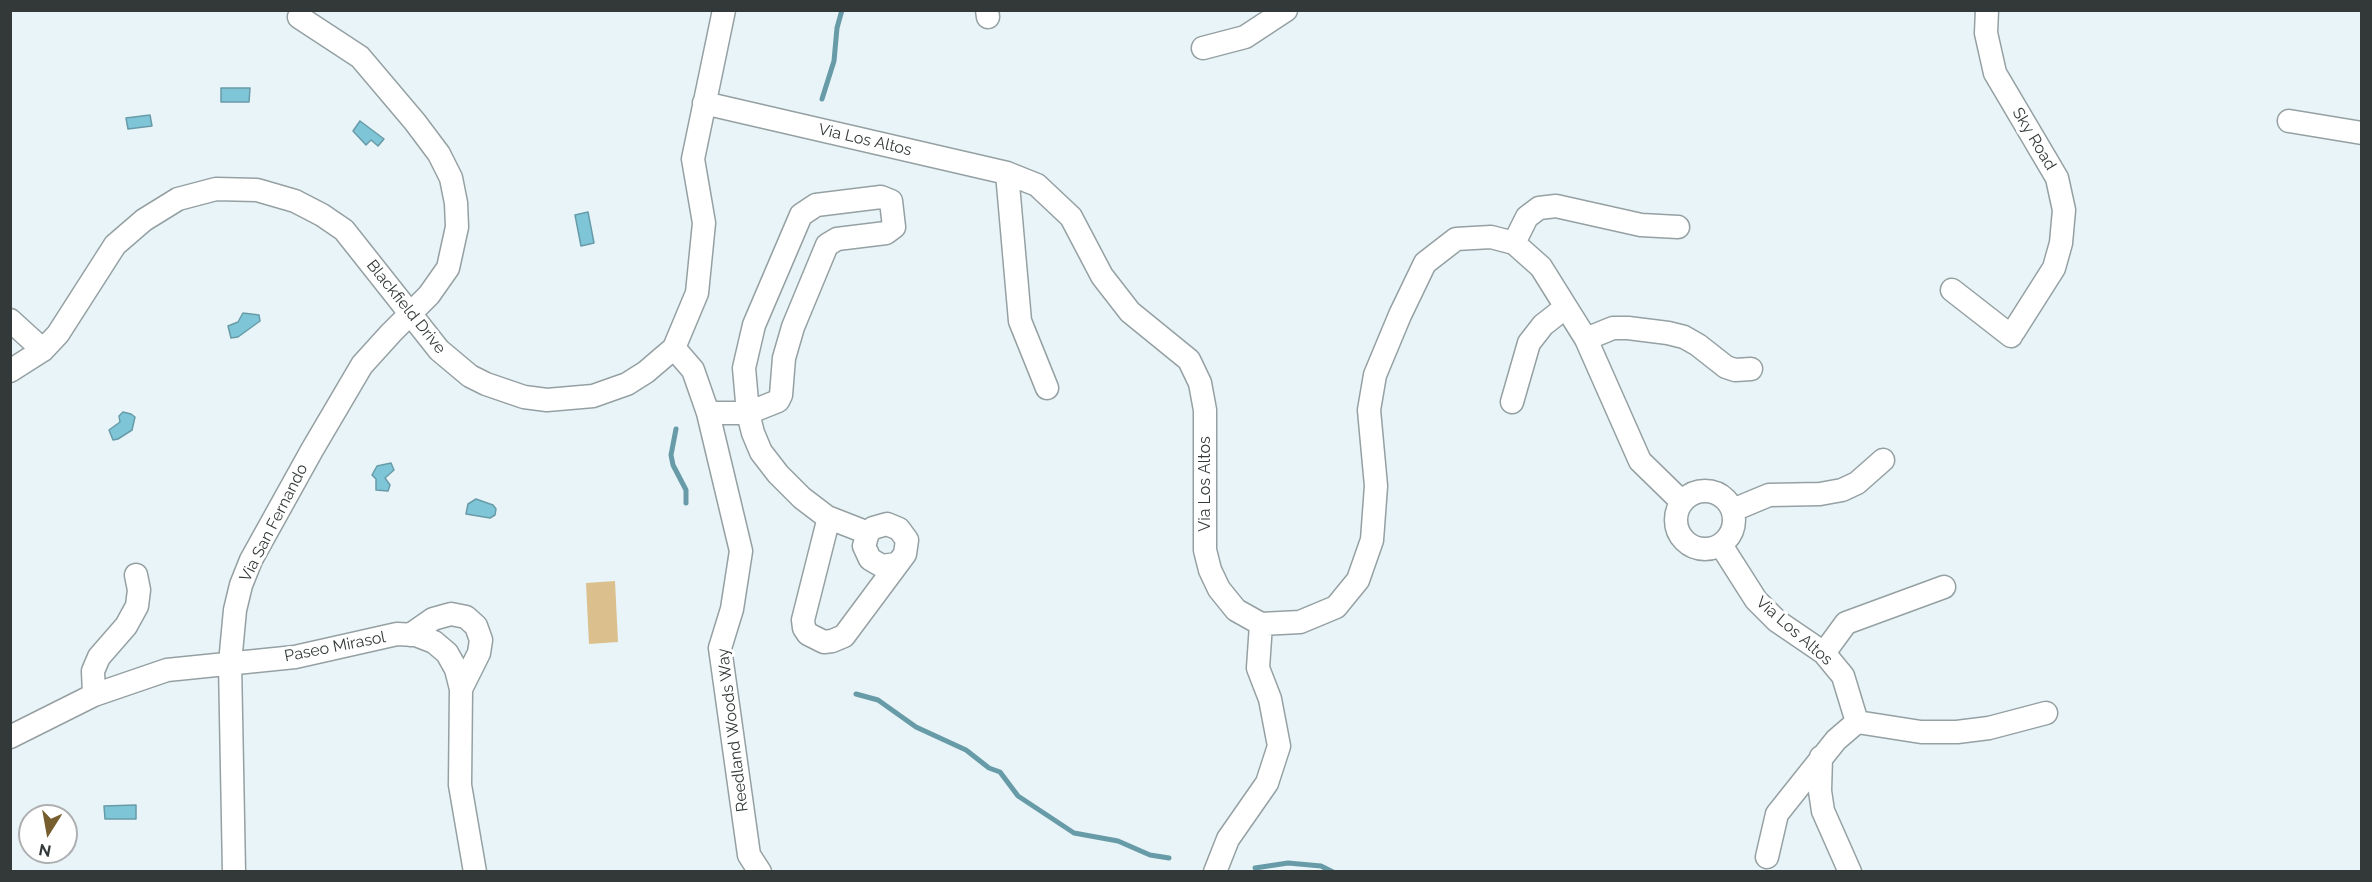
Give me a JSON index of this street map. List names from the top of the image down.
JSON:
{
  "streets": {
    "street": [
      "Sky Road",
      "Via Los Altos",
      "Blackfield Drive",
      "Via San Fernando",
      "Paseo Mirasol",
      "Reedland Woods Way"
    ]
  },
  "crossings": [
    ["Via Los Altos", "Blackfield Drive"],
    ["Blackfield Drive", "Via San Fernando"],
    ["Blackfield Drive", "Reedland Woods Way"],
    ["Via San Fernando", "Paseo Mirasol"]
  ],
  "north": "bottom"
}
